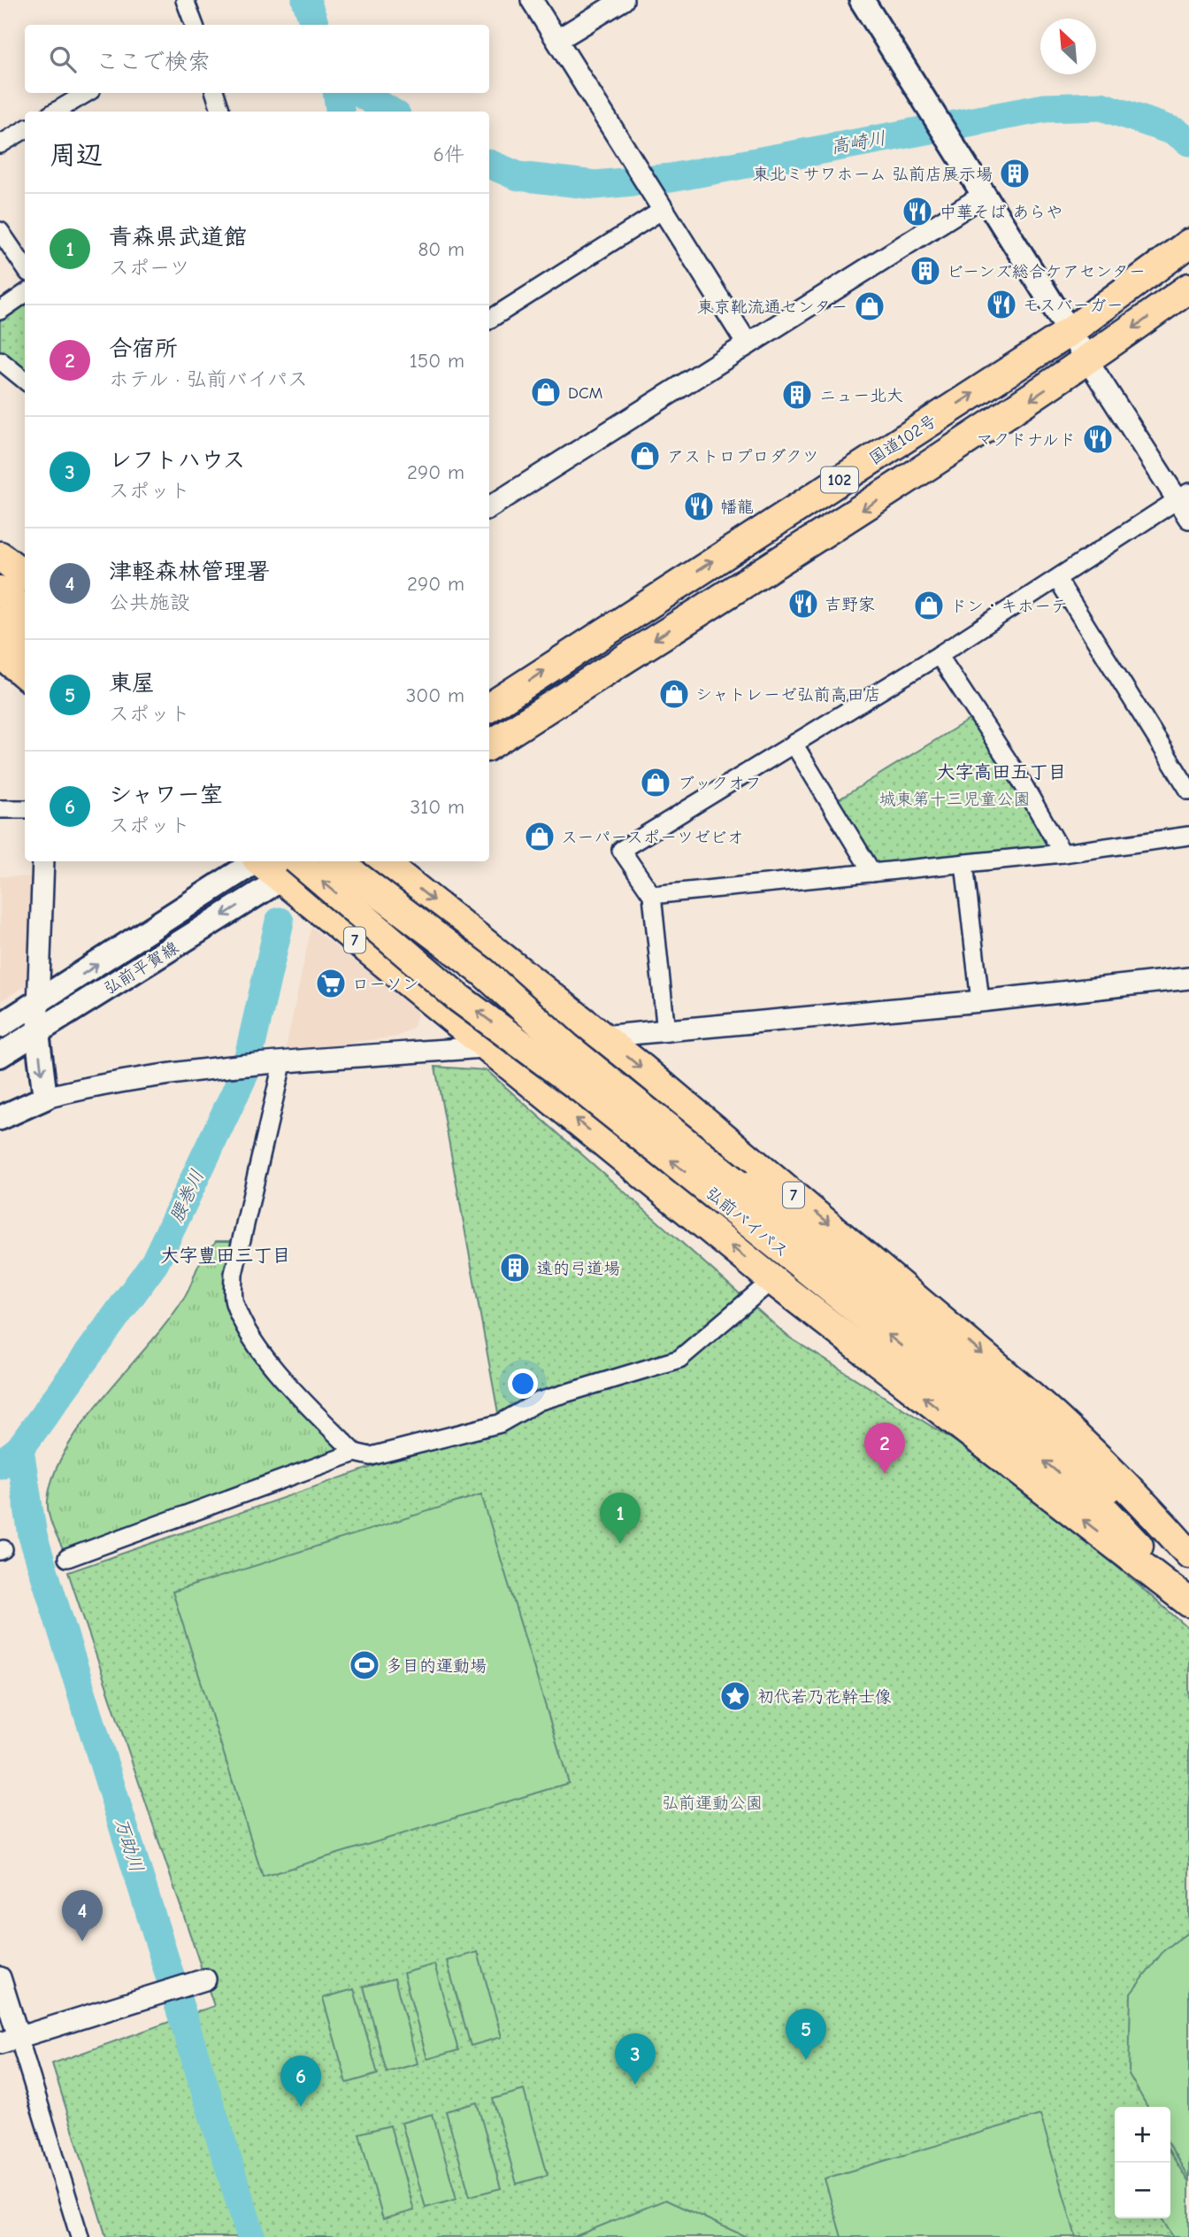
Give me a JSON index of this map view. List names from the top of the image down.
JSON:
{
  "streets": {
    "highway": [
      "国道102号",
      "102",
      "7",
      "弘前バイパス"
    ],
    "main road": ["弘前平賀線"]
  },
  "crossings": [
    ["7", "弘前平賀線"],
    ["7", "弘前バイパス"],
    ["弘前平賀線", "弘前バイパス"]
  ],
  "districts": ["大字高田五丁目", "大字豊田三丁目"],
  "water": ["高崎川", "腰巻川", "万助川"],
  "parks": ["城東第十三児童公園", "弘前運動公園"],
  "places": {
    "building": [
      "東北ミサワホーム 弘前店展示場",
      "ビーンズ総合ケアセンター",
      "ニュー北大",
      "遠的弓道場"
    ],
    "restaurant": [
      "中華そば あらや",
      "モスバーガー",
      "マクドナルド",
      "幡龍",
      "吉野家"
    ],
    "shop": [
      "東京靴流通センター",
      "DCM",
      "アストロプロダクツ",
      "ドン・キホーテ",
      "シャトレーゼ弘前高田店",
      "ブックオフ",
      "スーパースポーツゼビオ"
    ],
    "supermarket": ["ローソン"],
    "sports": ["多目的運動場"],
    "place": ["初代若乃花幹士像"]
  },
  "north": "top left",
  "page": {
    "search": "ここで検索",
    "heading": ["周辺", "6件"],
    "list": [
      {
        "mark": "1",
        "name": "青森県武道館",
        "note": "スポーツ",
        "value": "80 m"
      },
      {
        "mark": "2",
        "name": "合宿所",
        "note": "ホテル · 弘前バイパス",
        "value": "150 m"
      },
      {
        "mark": "3",
        "name": "レフトハウス",
        "note": "スポット",
        "value": "290 m"
      },
      {
        "mark": "4",
        "name": "津軽森林管理署",
        "note": "公共施設",
        "value": "290 m"
      },
      {
        "mark": "5",
        "name": "東屋",
        "note": "スポット",
        "value": "300 m"
      },
      {
        "mark": "6",
        "name": "シャワー室",
        "note": "スポット",
        "value": "310 m"
      }
    ],
    "pins": [
      "2",
      "1",
      "4",
      "5",
      "3",
      "6"
    ],
    "map_buttons": ["+", "−"]
  }
}
